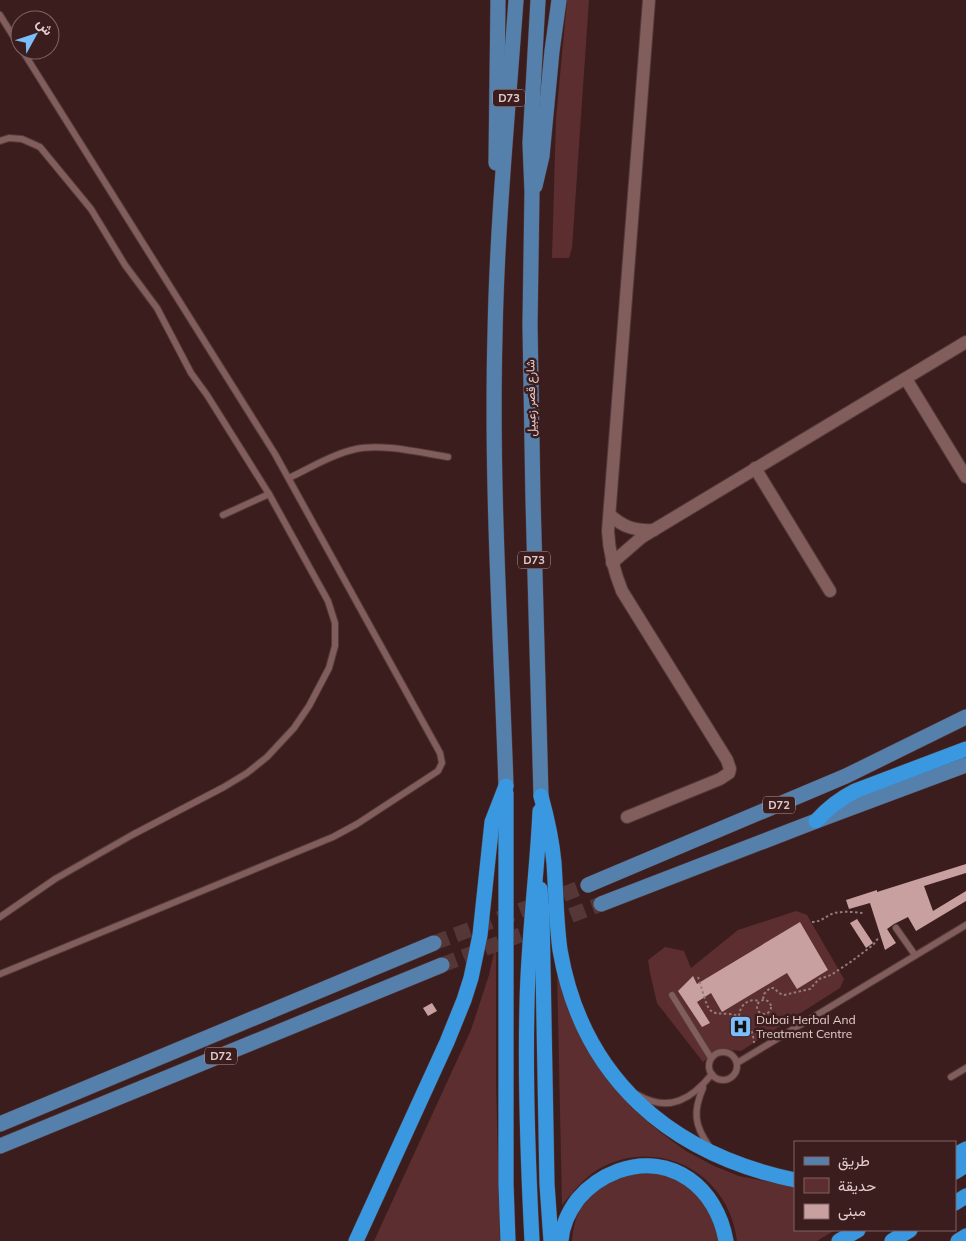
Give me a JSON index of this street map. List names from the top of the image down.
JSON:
{
  "streets": {
    "main road": ["D73", "شارع قصر زعبيل", "D72"]
  },
  "places": {
    "hospital": ["Dubai Herbal And Treatment Centre"]
  },
  "legend": ["طريق", "حديقة", "مبنى"],
  "north": "top right"
}
